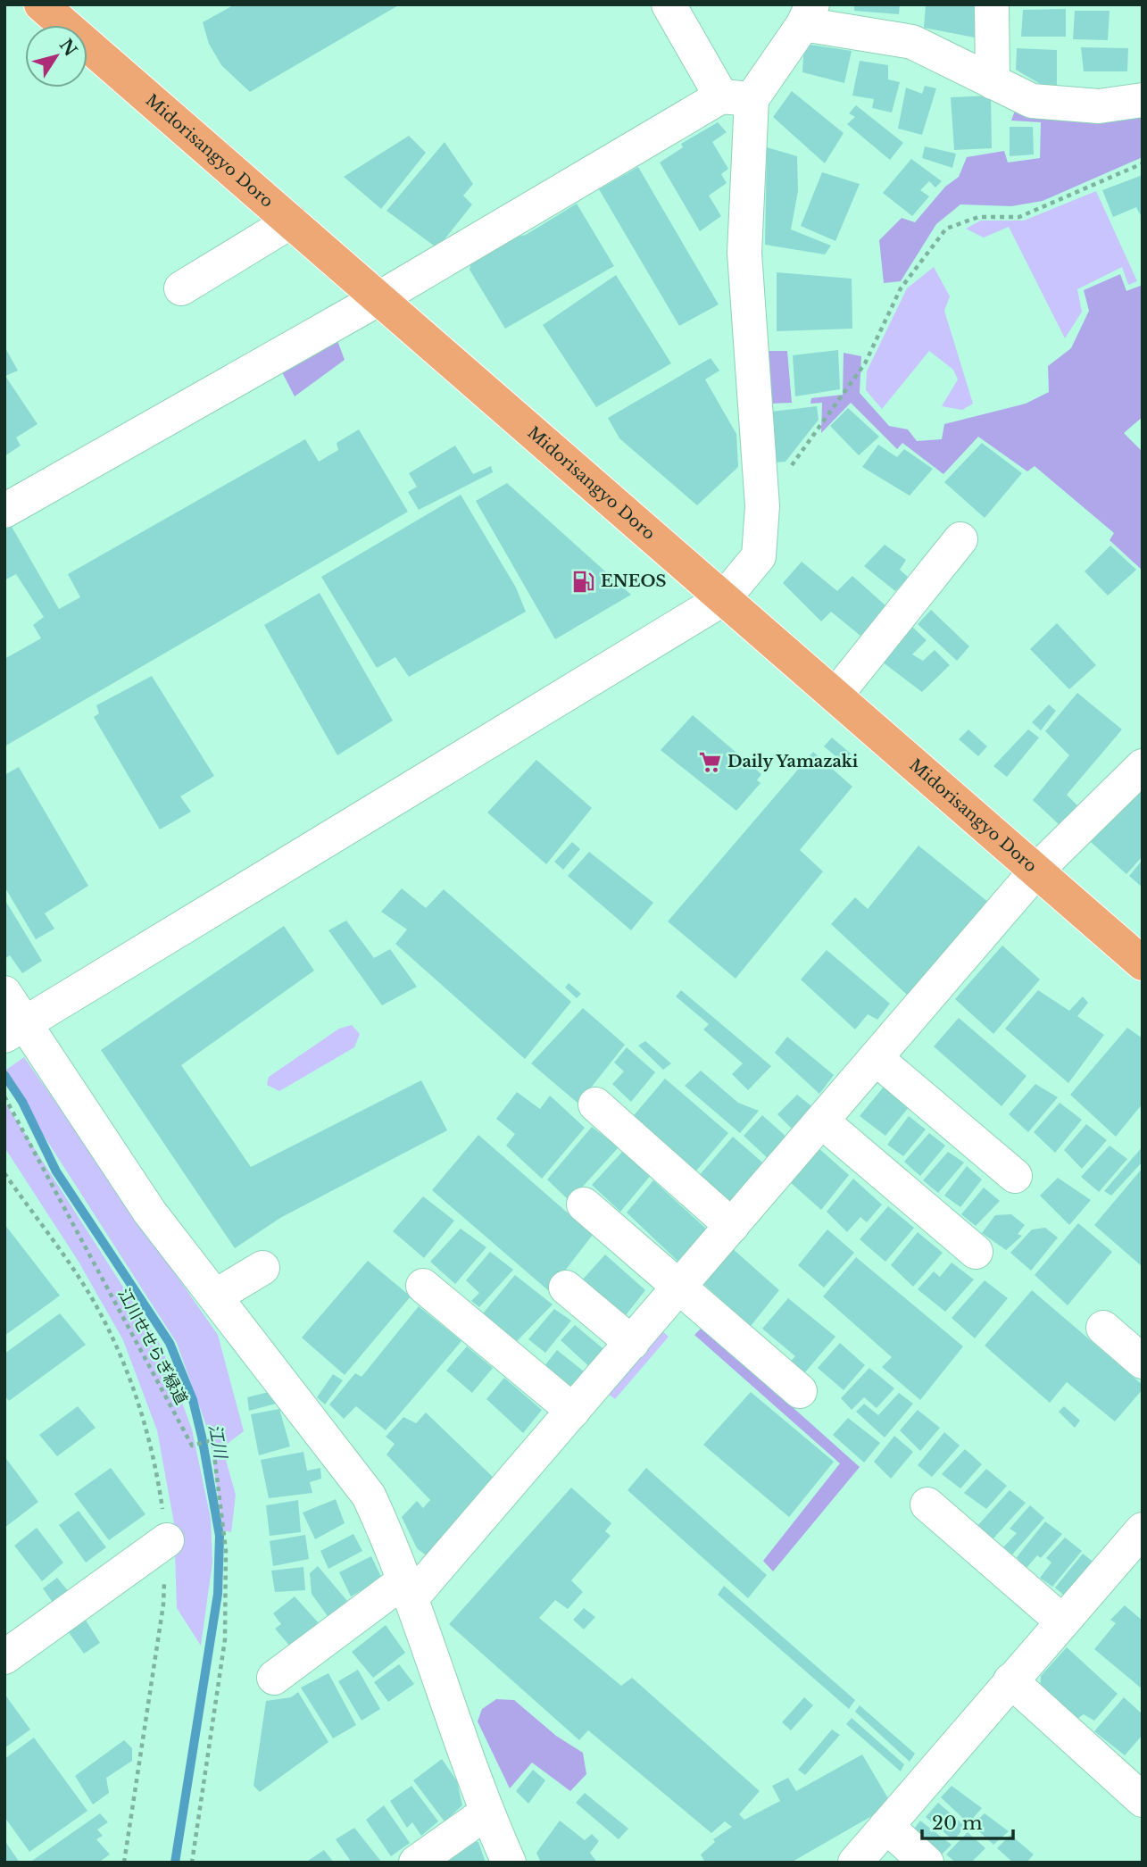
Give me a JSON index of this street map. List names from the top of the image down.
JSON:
{
  "streets": {
    "main road": ["Midorisangyo Doro"],
    "path": ["江川せせらぎ緑道"]
  },
  "water": ["江川"],
  "places": {
    "fuel station": ["ENEOS"],
    "supermarket": ["Daily Yamazaki"]
  },
  "scale_bar": "20 m",
  "north": "top right"
}
